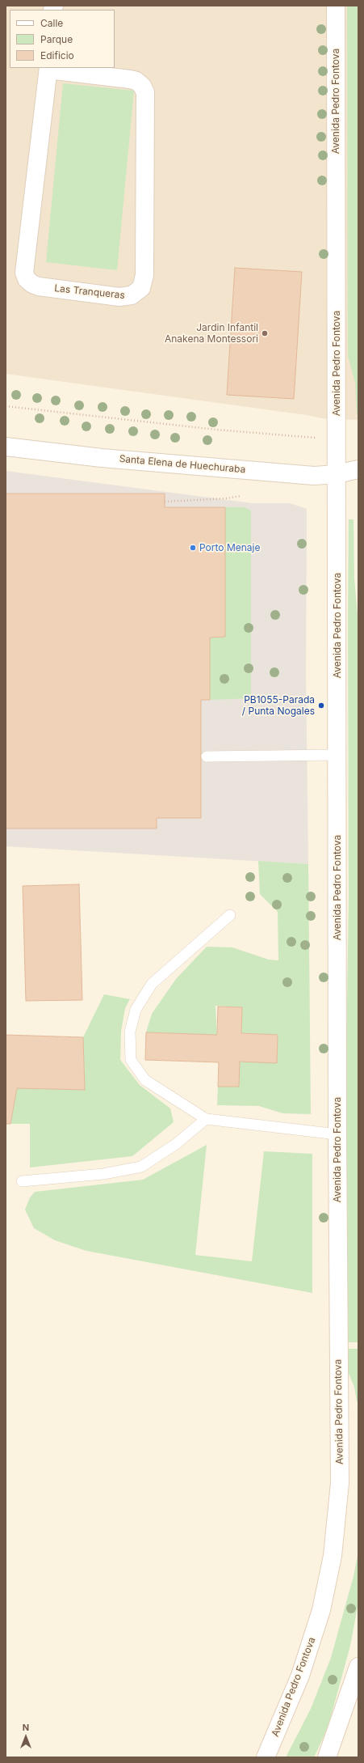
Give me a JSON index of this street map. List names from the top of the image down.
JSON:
{
  "streets": {
    "street": ["Avenida Pedro Fontova", "Las Tranqueras", "Santa Elena de Huechuraba"]
  },
  "crossings": [
    ["Avenida Pedro Fontova", "Santa Elena de Huechuraba"]
  ],
  "places": ["Jardin Infantil Anakena Montessori", "Porto Menaje", "PB1055-Parada / Punta Nogales"],
  "legend": ["Calle", "Parque", "Edificio"],
  "north": "top"
}
